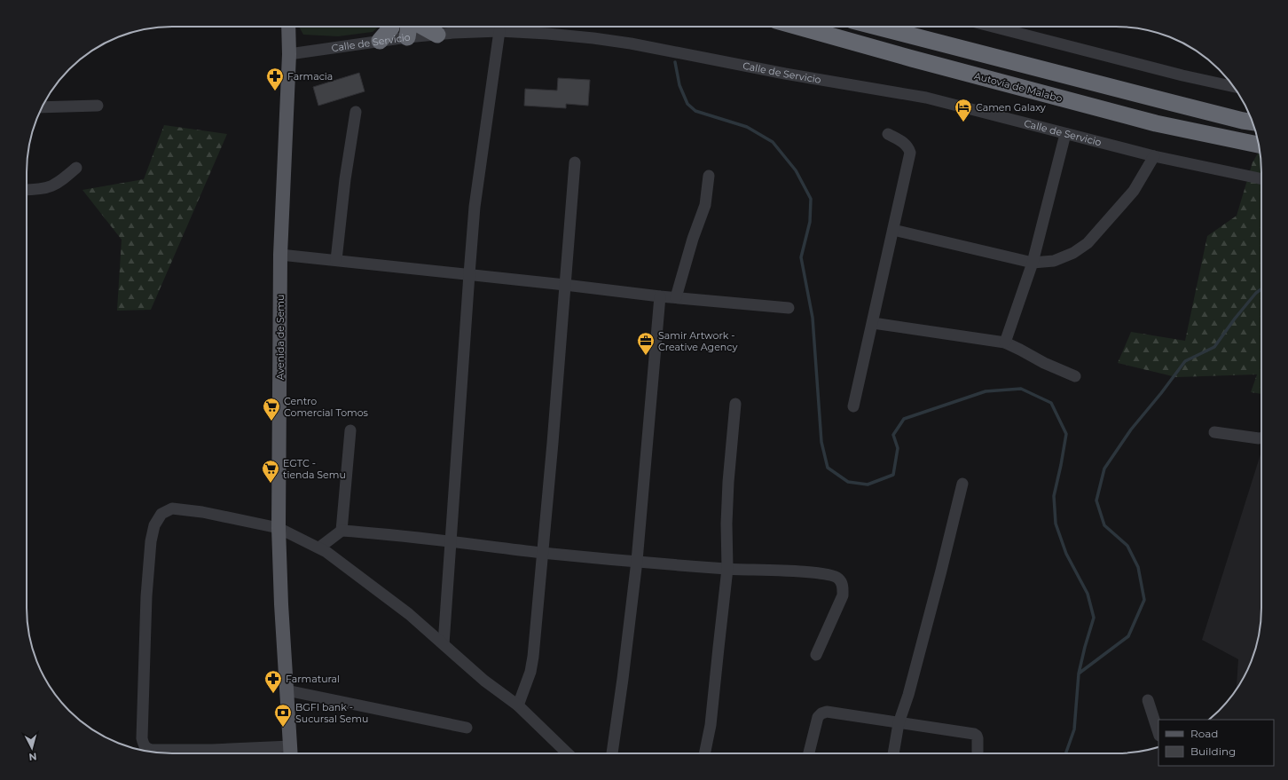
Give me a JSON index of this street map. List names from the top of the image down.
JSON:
{
  "streets": {
    "highway": ["Autovía de Malabo"],
    "main road": ["Avenida de Semu"],
    "street": ["Calle de Servicio"]
  },
  "crossings": [
    ["Calle de Servicio", "Avenida de Semu"]
  ],
  "places": {
    "pharmacy": ["Farmacia", "Farmatural"],
    "hotel": ["Camen Galaxy"],
    "office": ["Samir Artwork - Creative Agency"],
    "supermarket": ["Centro Comercial Tomos", "EGTC - tienda Semu"],
    "bank": ["BGFI bank - Sucursal Semu"]
  },
  "legend": ["Road", "Building"],
  "north": "bottom"
}
